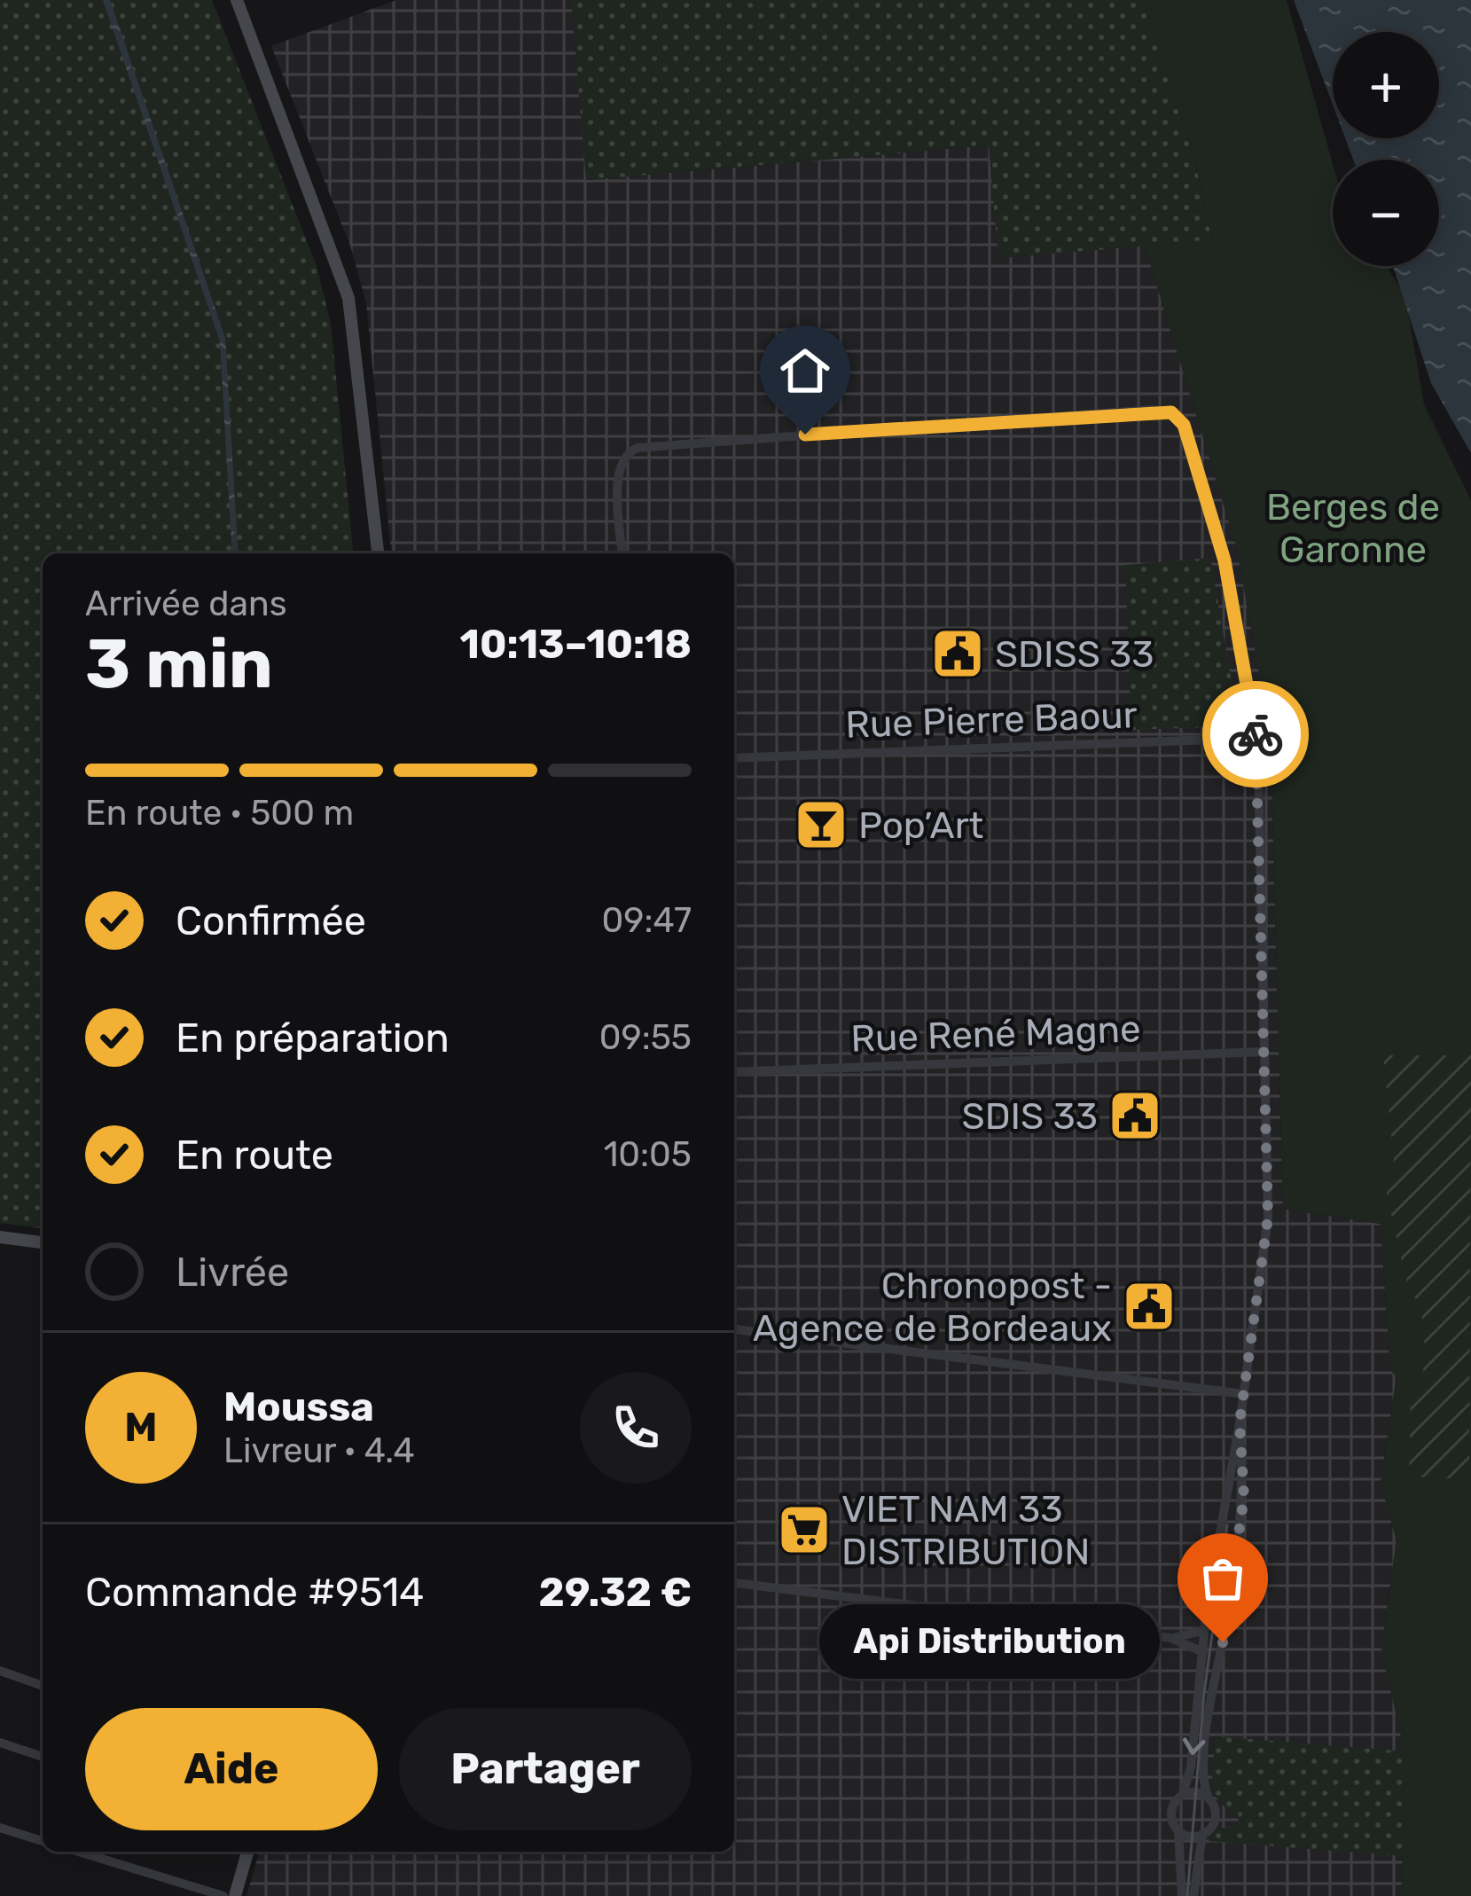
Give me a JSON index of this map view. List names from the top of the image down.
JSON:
{
  "streets": {
    "street": ["Rue Pierre Baour", "Rue René Magne"]
  },
  "parks": ["Berges de Garonne"],
  "places": {
    "public building": ["SDISS 33", "SDIS 33", "Chronopost - Agence de Bordeaux"],
    "bar": ["Pop’Art"],
    "supermarket": ["VIET NAM 33 DISTRIBUTION"],
    "other": ["Api Distribution"]
  },
  "page": {
    "map_buttons": ["+", "−"],
    "heading": ["3 min", "Arrivée dans", "10:13–10:18"],
    "panel": [
      "Moussa",
      "Livreur · 4.4",
      "Commande #9514",
      "29.32 €"
    ],
    "bar": "En route · 500 m",
    "list": [
      ["Confirmée", "09:47"],
      ["En préparation", "09:55"],
      ["En route", "10:05"],
      "Livrée"
    ],
    "round": "M",
    "bubble": "Api Distribution",
    "buttons": ["Aide", "Partager"]
  }
}
